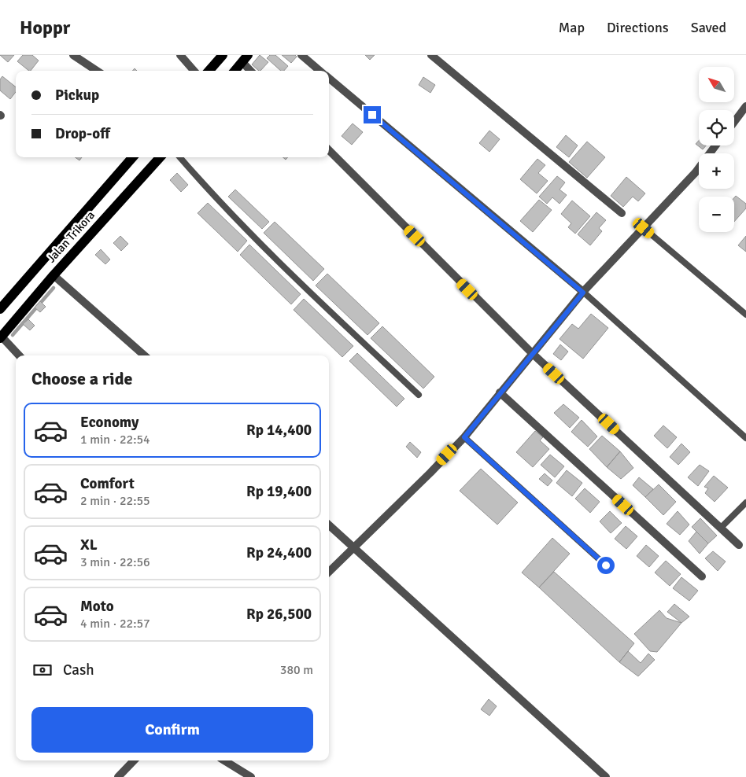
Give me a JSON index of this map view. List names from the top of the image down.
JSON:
{
  "streets": {
    "main road": ["Jalan Trikora"]
  },
  "north": "top left",
  "page": {
    "header": "Hoppr",
    "nav": ["Map", "Directions", "Saved"],
    "map_buttons": ["+", "−"],
    "banner": ["Pickup", "Drop-off"],
    "heading": "Choose a ride",
    "list": [
      {
        "name": "Economy",
        "note": "1 min · 22:54",
        "value": "Rp 14,400"
      },
      {
        "name": "Comfort",
        "note": "2 min · 22:55",
        "value": "Rp 19,400"
      },
      {
        "name": "XL",
        "note": "3 min · 22:56",
        "value": "Rp 24,400"
      },
      {
        "name": "Moto",
        "note": "4 min · 22:57",
        "value": "Rp 26,500"
      }
    ],
    "pay": ["Cash", "380 m"],
    "buttons": "Confirm"
  }
}
